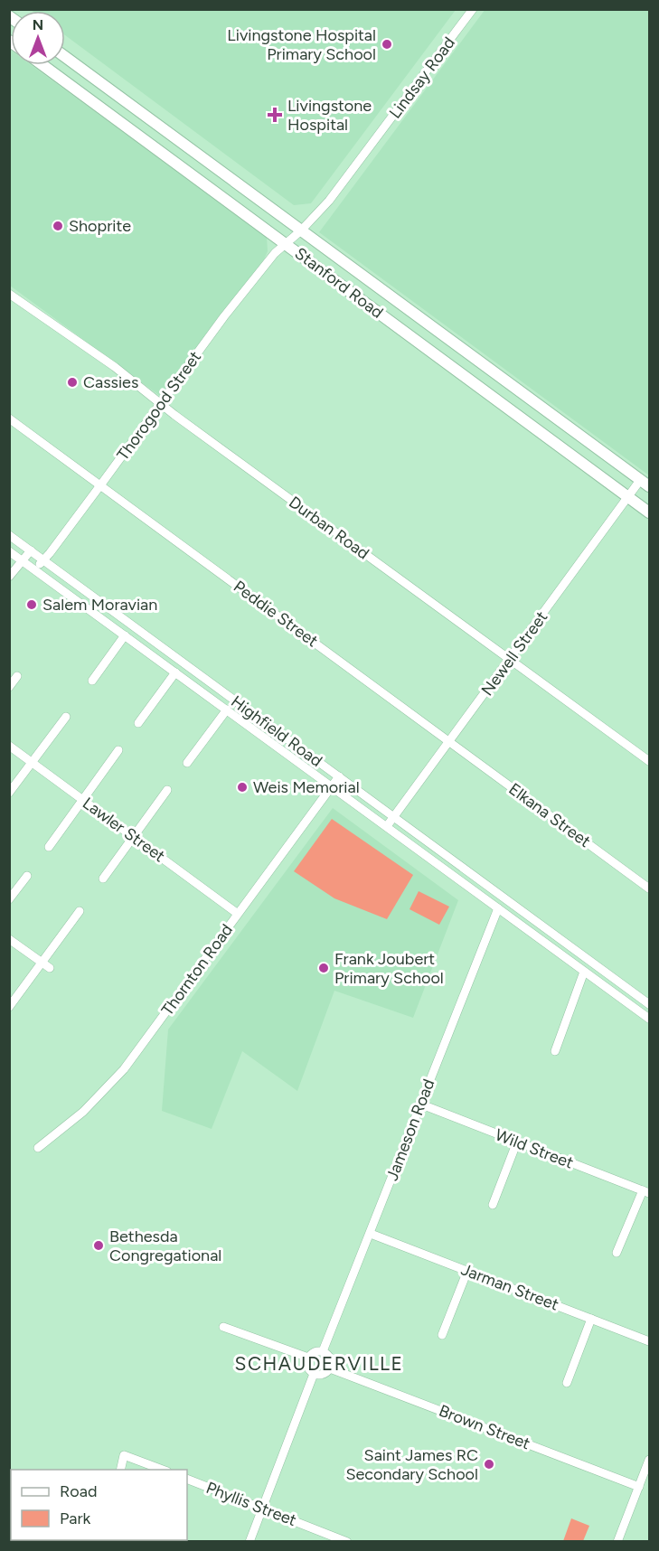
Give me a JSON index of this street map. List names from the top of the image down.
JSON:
{
  "streets": {
    "main road": ["Stanford Road"],
    "street": [
      "Lindsay Road",
      "Thorogood Street",
      "Durban Road",
      "Peddie Street",
      "Newell Street",
      "Highfield Road",
      "Elkana Street",
      "Lawler Street",
      "Thornton Road",
      "Jameson Road",
      "Wild Street",
      "Jarman Street",
      "Brown Street",
      "Phyllis Street"
    ]
  },
  "crossings": [
    ["Lindsay Road", "Stanford Road"],
    ["Lindsay Road", "Thorogood Street"],
    ["Stanford Road", "Thorogood Street"],
    ["Stanford Road", "Newell Street"],
    ["Thorogood Street", "Durban Road"],
    ["Thorogood Street", "Peddie Street"],
    ["Thorogood Street", "Highfield Road"],
    ["Durban Road", "Newell Street"],
    ["Peddie Street", "Newell Street"],
    ["Peddie Street", "Elkana Street"],
    ["Newell Street", "Highfield Road"],
    ["Newell Street", "Elkana Street"],
    ["Highfield Road", "Thornton Road"],
    ["Highfield Road", "Jameson Road"],
    ["Lawler Street", "Thornton Road"],
    ["Jameson Road", "Wild Street"],
    ["Jameson Road", "Jarman Street"],
    ["Jameson Road", "Brown Street"]
  ],
  "districts": ["SCHAUDERVILLE"],
  "places": {
    "other": [
      "Livingstone Hospital Primary School",
      "Shoprite",
      "Cassies",
      "Salem Moravian",
      "Weis Memorial",
      "Frank Joubert Primary School",
      "Bethesda Congregational",
      "Saint James RC Secondary School"
    ],
    "health": ["Livingstone Hospital"]
  },
  "legend": ["Road", "Park"],
  "north": "top"
}
